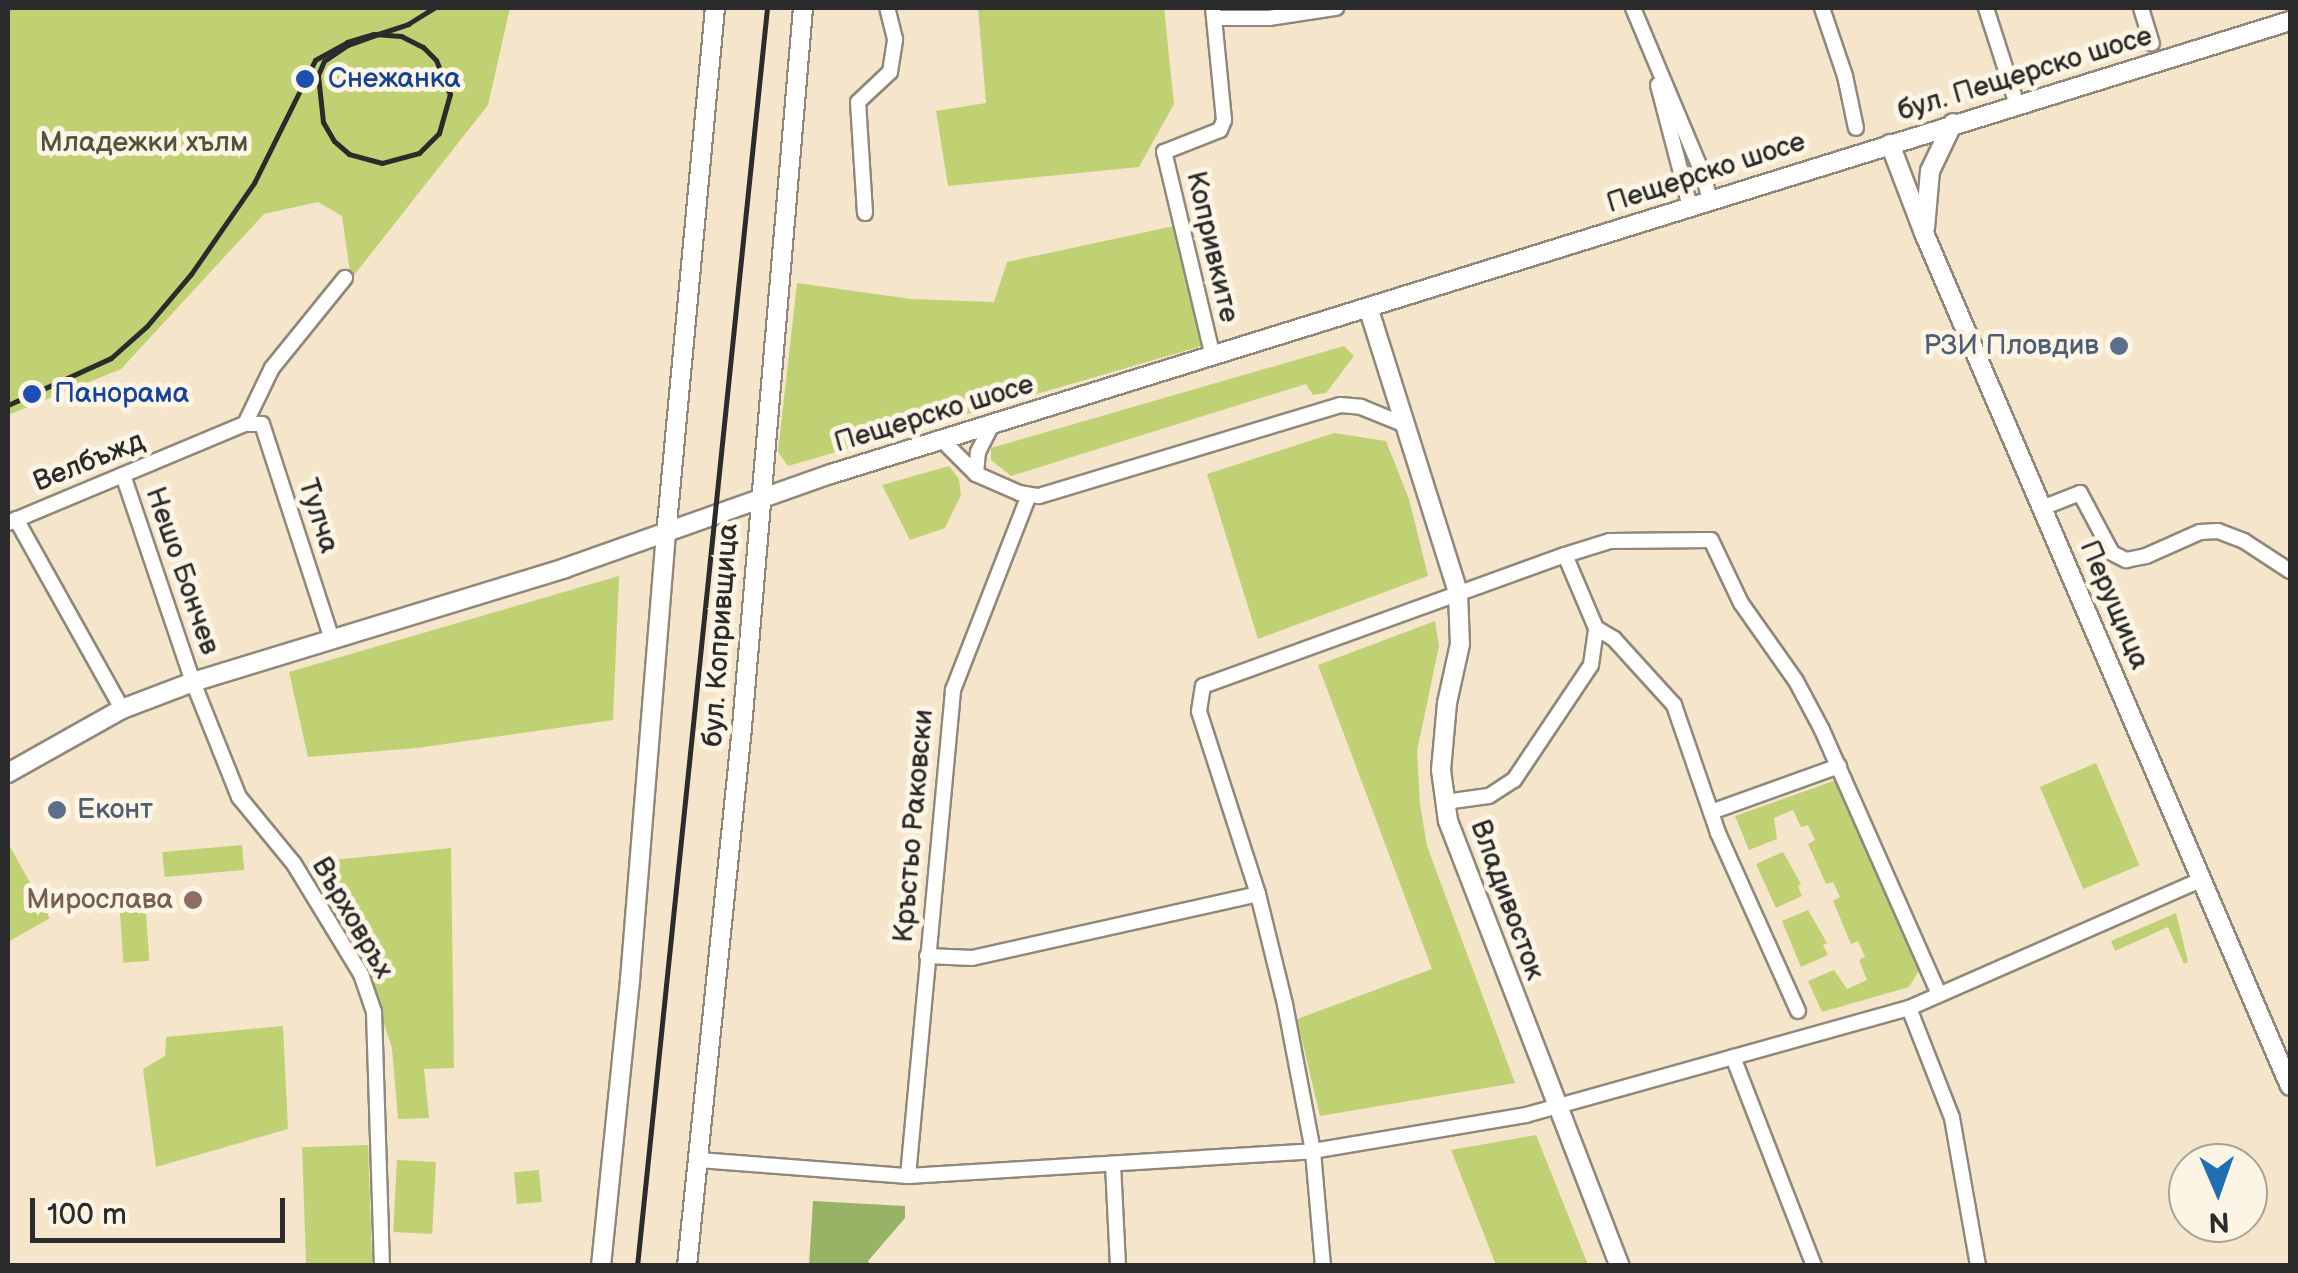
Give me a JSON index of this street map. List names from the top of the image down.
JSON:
{
  "streets": {
    "main road": [
      "бул. Пещерско шосе",
      "Пещерско шосе",
      "Перущица",
      "бул. Копривщица",
      "Владивосток"
    ],
    "street": [
      "Копривките",
      "Велбъжд",
      "Тулча",
      "Нешо Бончев",
      "Кръстьо Раковски",
      "Върховръх"
    ]
  },
  "crossings": [
    ["бул. Пещерско шосе", "Пещерско шосе"],
    ["бул. Пещерско шосе", "Перущица"],
    ["Пещерско шосе", "Копривките"],
    ["Пещерско шосе", "Тулча"],
    ["Пещерско шосе", "Нешо Бончев"],
    ["Пещерско шосе", "Перущица"],
    ["Пещерско шосе", "бул. Копривщица"],
    ["Пещерско шосе", "Владивосток"],
    ["Пещерско шосе", "Върховръх"],
    ["Велбъжд", "Тулча"],
    ["Велбъжд", "Нешо Бончев"],
    ["Нешо Бончев", "Върховръх"]
  ],
  "parks": ["Младежки хълм"],
  "places": [
    "Снежанка",
    "РЗИ Пловдив",
    "Панорама",
    "Еконт",
    "Мирослава"
  ],
  "scale_bar": "100 m",
  "north": "bottom"
}
